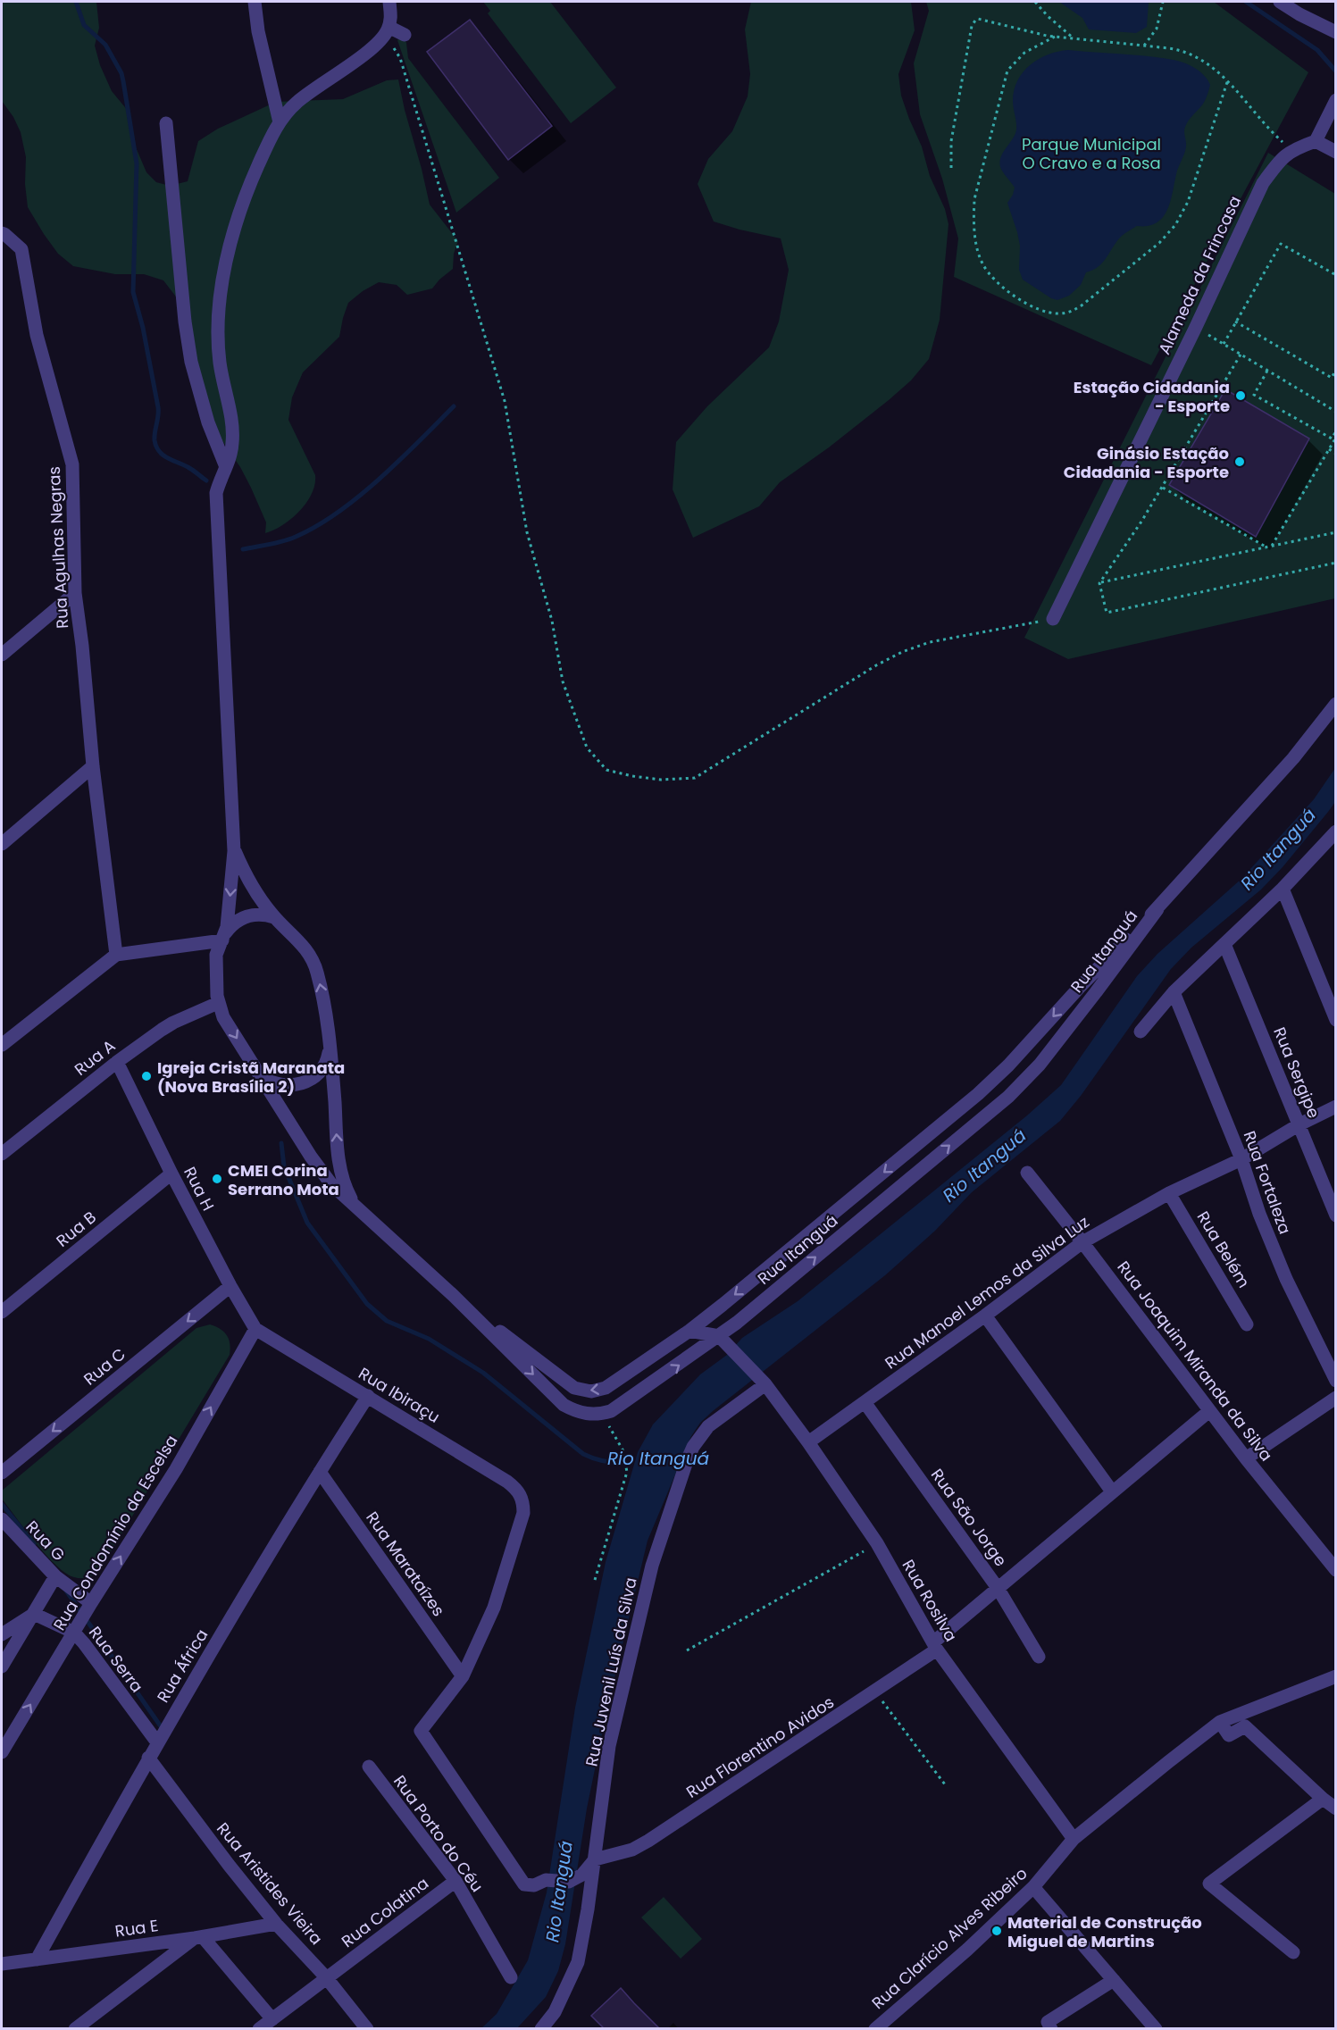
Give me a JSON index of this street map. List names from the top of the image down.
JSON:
{
  "streets": {
    "street": [
      "Alameda da Frincasa",
      "Rua Agulhas Negras",
      "Rua Itanguá",
      "Rua A",
      "Rua Sergipe",
      "Rua Fortaleza",
      "Rua H",
      "Rua B",
      "Rua Belém",
      "Rua Manoel Lemos da Silva Luz",
      "Rua Joaquim Miranda da Silva",
      "Rua C",
      "Rua Ibiraçu",
      "Rua São Jorge",
      "Rua Condomínio da Escelsa",
      "Rua G",
      "Rua Marataízes",
      "Rua Rosilva",
      "Rua Serra",
      "Rua África",
      "Rua Juvenil Luís da Silva",
      "Rua Florentino Avidos",
      "Rua Porto do Céu",
      "Rua Aristides Vieira",
      "Rua Colatina",
      "Rua E",
      "Rua Clarício Alves Ribeiro"
    ]
  },
  "crossings": [
    ["Rua Itanguá", "Rua A"],
    ["Rua Itanguá", "Rua Rosilva"],
    ["Rua A", "Rua H"],
    ["Rua Sergipe", "Rua Manoel Lemos da Silva Luz"],
    ["Rua Fortaleza", "Rua Manoel Lemos da Silva Luz"],
    ["Rua H", "Rua B"],
    ["Rua H", "Rua C"],
    ["Rua H", "Rua Ibiraçu"],
    ["Rua H", "Rua Condomínio da Escelsa"],
    ["Rua Belém", "Rua Manoel Lemos da Silva Luz"],
    ["Rua Manoel Lemos da Silva Luz", "Rua Joaquim Miranda da Silva"],
    ["Rua Manoel Lemos da Silva Luz", "Rua São Jorge"],
    ["Rua Manoel Lemos da Silva Luz", "Rua Rosilva"],
    ["Rua Joaquim Miranda da Silva", "Rua Florentino Avidos"],
    ["Rua Ibiraçu", "Rua Condomínio da Escelsa"],
    ["Rua Ibiraçu", "Rua Marataízes"],
    ["Rua Ibiraçu", "Rua África"],
    ["Rua São Jorge", "Rua Florentino Avidos"],
    ["Rua Condomínio da Escelsa", "Rua G"],
    ["Rua Condomínio da Escelsa", "Rua Serra"],
    ["Rua Marataízes", "Rua África"],
    ["Rua Rosilva", "Rua Juvenil Luís da Silva"],
    ["Rua Rosilva", "Rua Florentino Avidos"],
    ["Rua Rosilva", "Rua Clarício Alves Ribeiro"],
    ["Rua Serra", "Rua África"],
    ["Rua África", "Rua Aristides Vieira"],
    ["Rua África", "Rua E"],
    ["Rua Juvenil Luís da Silva", "Rua Florentino Avidos"],
    ["Rua Porto do Céu", "Rua Colatina"],
    ["Rua Aristides Vieira", "Rua Colatina"],
    ["Rua Aristides Vieira", "Rua E"]
  ],
  "one_way": ["Rua C", "Rua Condomínio da Escelsa"],
  "water": ["Rio Itanguá"],
  "parks": ["Parque Municipal O Cravo e a Rosa"],
  "places": [
    "Estação Cidadania - Esporte",
    "Ginásio Estação Cidadania - Esporte",
    "Igreja Cristã Maranata (Nova Brasília 2)",
    "CMEI Corina Serrano Mota",
    "Material de Construção Miguel de Martins"
  ]
}
